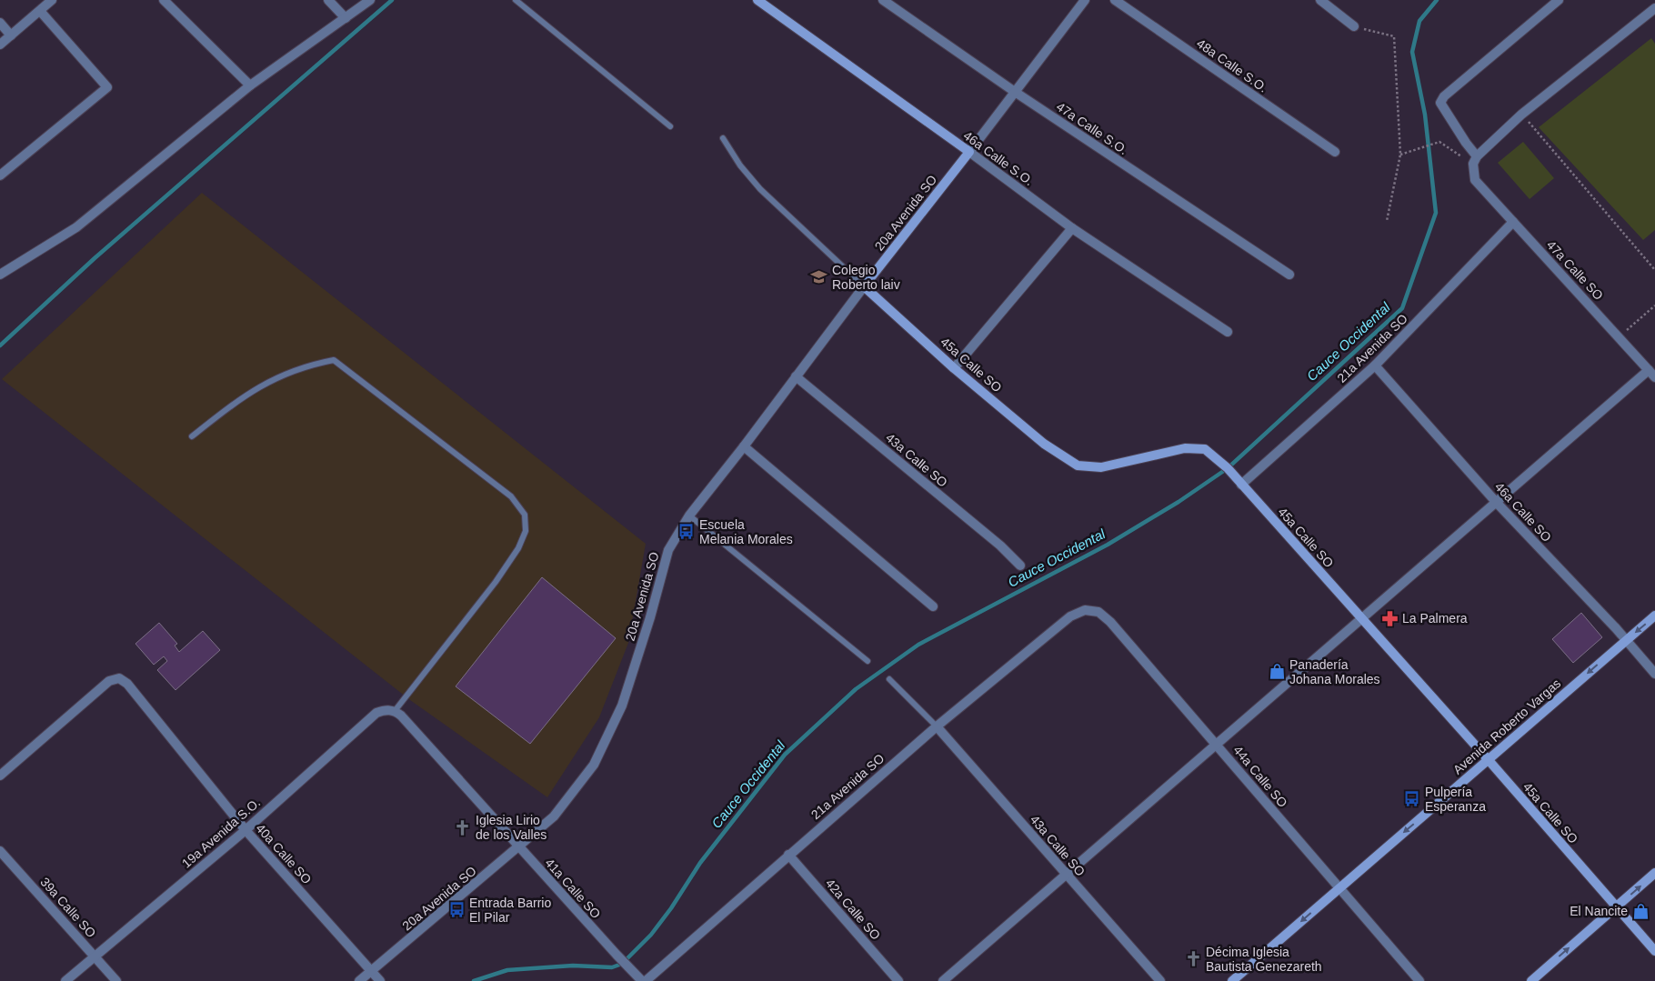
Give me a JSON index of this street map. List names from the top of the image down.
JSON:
{
  "streets": {
    "street": [
      "48a Calle S.O.",
      "47a Calle S.O.",
      "46a Calle S.O.",
      "20a Avenida SO",
      "47a Calle SO",
      "21a Avenida SO",
      "45a Calle SO",
      "43a Calle SO",
      "46a Calle SO",
      "Avenida Roberto Vargas",
      "44a Calle SO",
      "19a Avenida S.O.",
      "40a Calle SO",
      "41a Calle SO",
      "39a Calle SO",
      "42a Calle SO"
    ]
  },
  "crossings": [
    ["46a Calle S.O.", "20a Avenida SO"],
    ["20a Avenida SO", "45a Calle SO"],
    ["20a Avenida SO", "43a Calle SO"],
    ["20a Avenida SO", "40a Calle SO"],
    ["20a Avenida SO", "41a Calle SO"],
    ["47a Calle SO", "21a Avenida SO"],
    ["21a Avenida SO", "45a Calle SO"],
    ["21a Avenida SO", "43a Calle SO"],
    ["21a Avenida SO", "46a Calle SO"],
    ["21a Avenida SO", "44a Calle SO"],
    ["21a Avenida SO", "41a Calle SO"],
    ["21a Avenida SO", "42a Calle SO"],
    ["45a Calle SO", "Avenida Roberto Vargas"],
    ["46a Calle SO", "Avenida Roberto Vargas"],
    ["Avenida Roberto Vargas", "44a Calle SO"],
    ["19a Avenida S.O.", "40a Calle SO"],
    ["19a Avenida S.O.", "41a Calle SO"],
    ["19a Avenida S.O.", "39a Calle SO"]
  ],
  "one_way": ["Avenida Roberto Vargas"],
  "water": ["Cauce Occidental"],
  "places": {
    "school or university": ["Colegio Roberto laiv"],
    "bus stop": ["Escuela Melania Morales", "Pulpería Esperanza", "Entrada Barrio El Pilar"],
    "pharmacy": ["La Palmera"],
    "shop": ["Panadería Johana Morales", "El Nancite"],
    "church": ["Iglesia Lirio de los Valles", "Décima Iglesia Bautista Genezareth"]
  }
}
